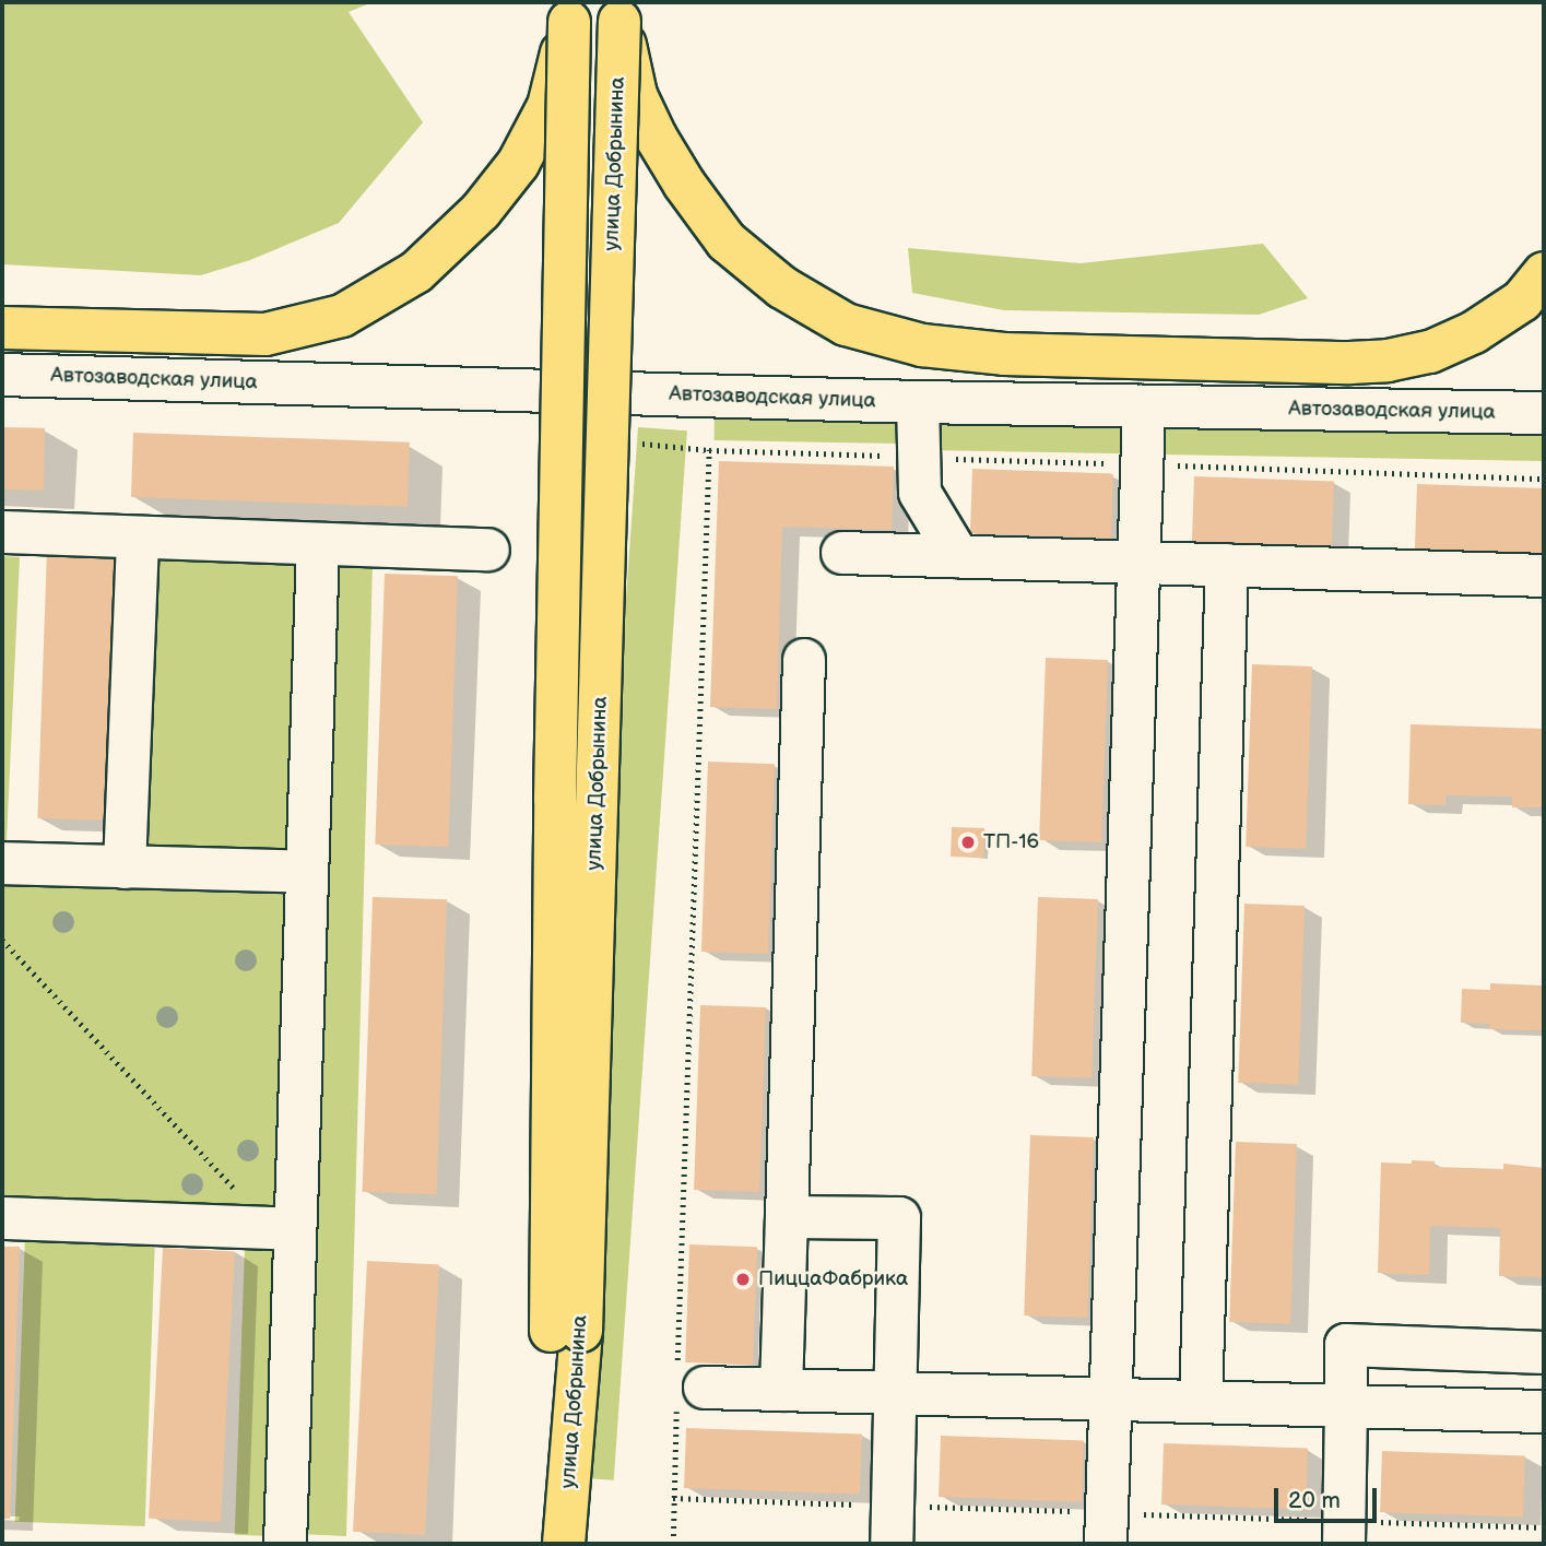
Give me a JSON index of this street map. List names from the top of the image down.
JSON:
{
  "streets": {
    "main road": ["улица Добрынина"],
    "street": ["Автозаводская улица"]
  },
  "places": ["ТП-16", "ПиццаФабрика"],
  "scale_bar": "20 m"
}
